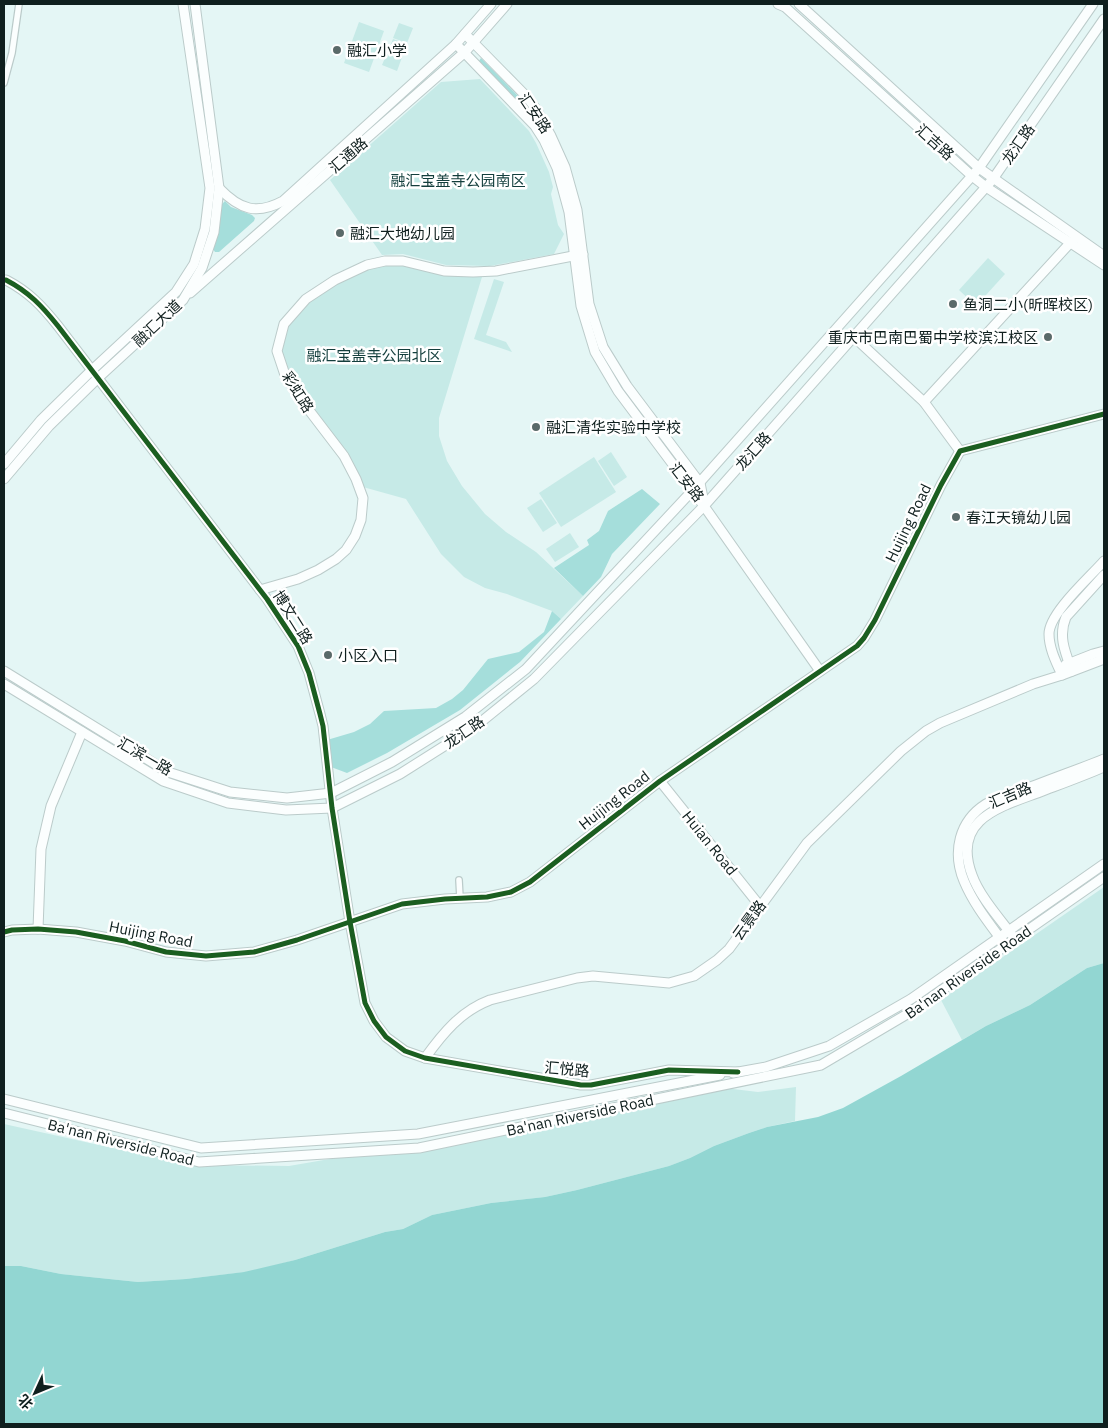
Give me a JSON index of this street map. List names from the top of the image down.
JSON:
{
  "streets": {
    "street": [
      "汇安路",
      "汇吉路",
      "龙汇路",
      "汇通路",
      "融汇大道",
      "彩虹路",
      "Huijing Road",
      "博文二路",
      "汇滨一路",
      "Huian Road",
      "云景路",
      "Ba'nan Riverside Road",
      "汇悦路"
    ]
  },
  "crossings": [
    ["汇安路", "龙汇路"],
    ["汇安路", "汇通路"],
    ["汇安路", "彩虹路"],
    ["汇吉路", "龙汇路"],
    ["汇吉路", "Ba'nan Riverside Road"],
    ["龙汇路", "博文二路"],
    ["龙汇路", "汇滨一路"],
    ["汇通路", "融汇大道"],
    ["融汇大道", "博文二路"],
    ["彩虹路", "博文二路"],
    ["Huijing Road", "博文二路"],
    ["Huijing Road", "Huian Road"],
    ["博文二路", "汇滨一路"],
    ["博文二路", "云景路"],
    ["博文二路", "汇悦路"],
    ["Huian Road", "云景路"],
    ["云景路", "汇悦路"],
    ["Ba'nan Riverside Road", "汇悦路"]
  ],
  "parks": ["融汇宝盖寺公园南区", "融汇宝盖寺公园北区"],
  "places": [
    "融汇小学",
    "融汇大地幼儿园",
    "鱼洞二小(昕晖校区)",
    "重庆市巴南巴蜀中学校滨江校区",
    "融汇清华实验中学校",
    "春江天镜幼儿园",
    "小区入口"
  ],
  "north": "bottom left"
}
